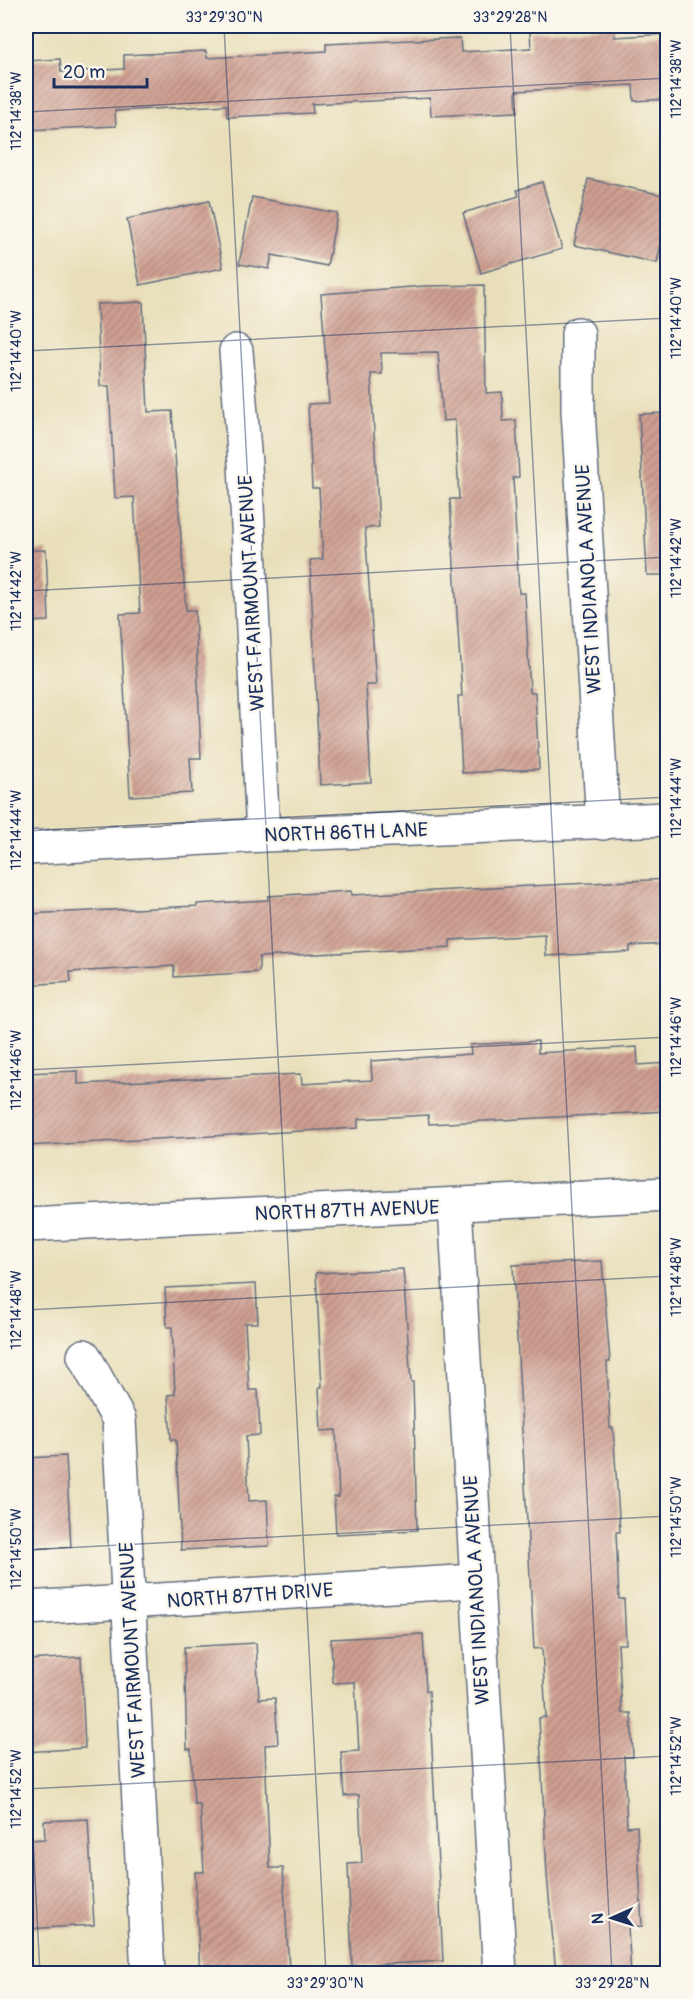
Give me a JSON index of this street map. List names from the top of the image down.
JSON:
{
  "streets": {
    "street": [
      "WEST INDIANOLA AVENUE",
      "WEST FAIRMOUNT AVENUE",
      "NORTH 86TH LANE",
      "NORTH 87TH AVENUE",
      "NORTH 87TH DRIVE"
    ]
  },
  "crossings": [
    ["WEST INDIANOLA AVENUE", "NORTH 86TH LANE"],
    ["WEST INDIANOLA AVENUE", "NORTH 87TH AVENUE"],
    ["WEST INDIANOLA AVENUE", "NORTH 87TH DRIVE"],
    ["WEST FAIRMOUNT AVENUE", "NORTH 86TH LANE"],
    ["WEST FAIRMOUNT AVENUE", "NORTH 87TH DRIVE"]
  ],
  "scale_bar": "20 m",
  "north": "left",
  "coordinates": [
    "33°29'30\"N",
    "33°29'28\"N",
    "112°14'38\"W",
    "112°14'40\"W",
    "112°14'42\"W",
    "112°14'44\"W",
    "112°14'46\"W",
    "112°14'48\"W",
    "112°14'50\"W",
    "112°14'52\"W"
  ]
}
